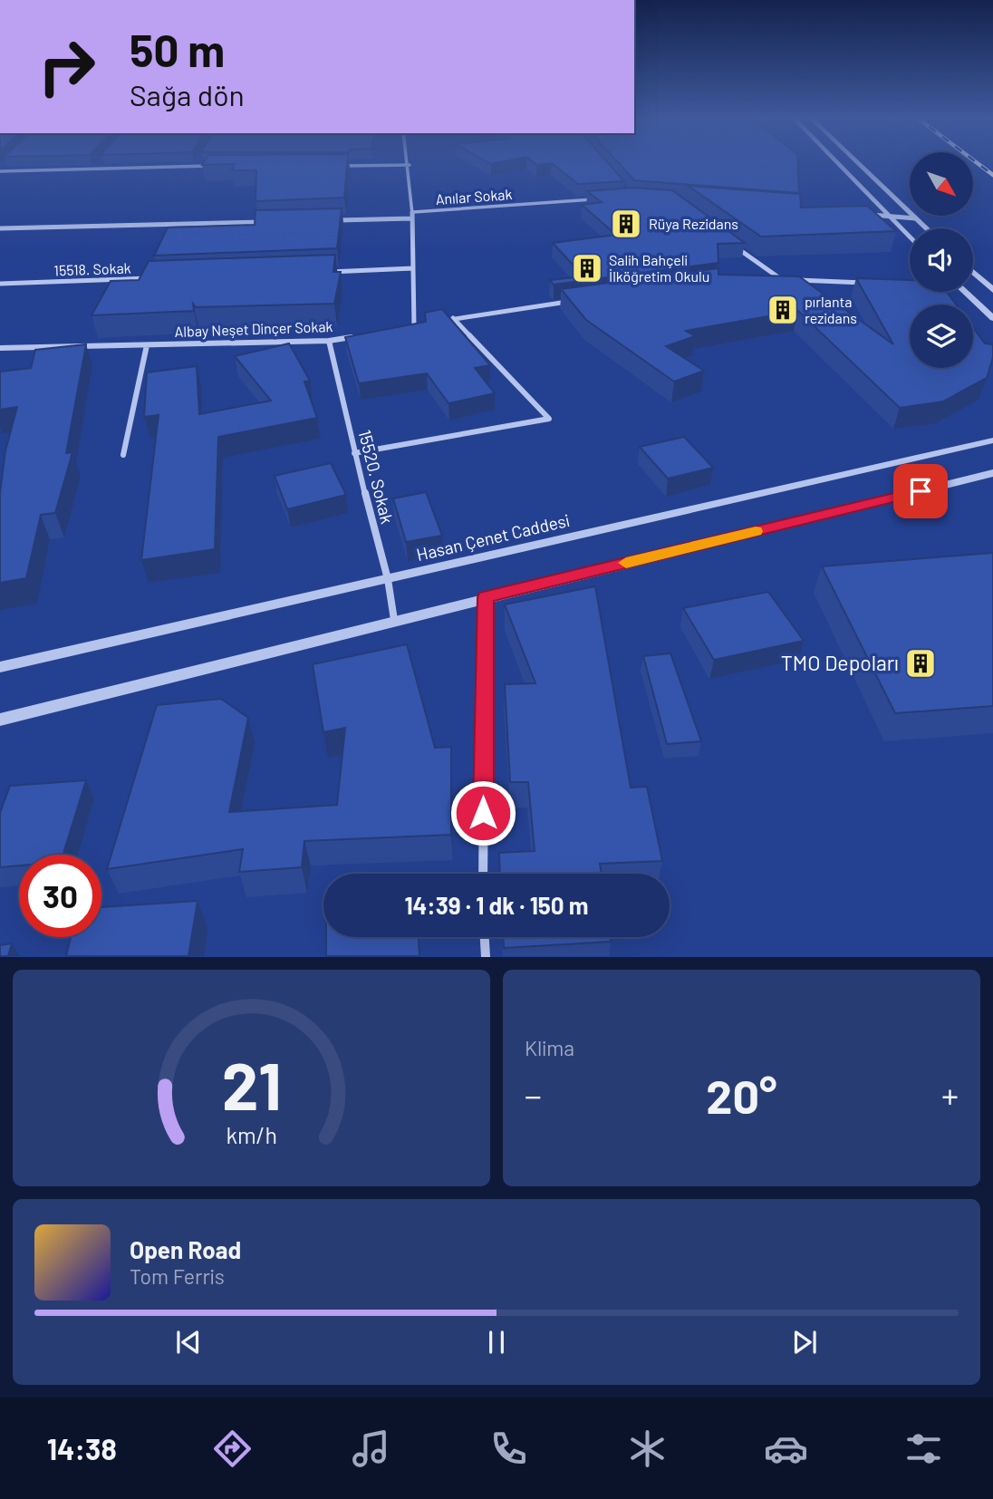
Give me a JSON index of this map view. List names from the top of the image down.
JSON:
{
  "streets": {
    "street": [
      "Anılar Sokak",
      "15518. Sokak",
      "Albay Neşet Dinçer Sokak",
      "15520. Sokak",
      "Hasan Çenet Caddesi"
    ]
  },
  "crossings": [
    ["Albay Neşet Dinçer Sokak", "15520. Sokak"],
    ["15520. Sokak", "Hasan Çenet Caddesi"]
  ],
  "places": {
    "building": [
      "Rüya Rezidans",
      "Salih Bahçeli İlköğretim Okulu",
      "pırlanta rezidans",
      "TMO Depoları"
    ]
  },
  "north": "bottom right",
  "page": {
    "turn": ["50 m", "Sağa dön"],
    "limit": "30",
    "trip": "14:39 · 1 dk · 150 m",
    "tile": "Klima",
    "heat": ["−", "20°", "+"],
    "song": ["Open Road", "Tom Ferris"],
    "tabs": "14:38",
    "gauge": ["21", "km/h"]
  }
}
